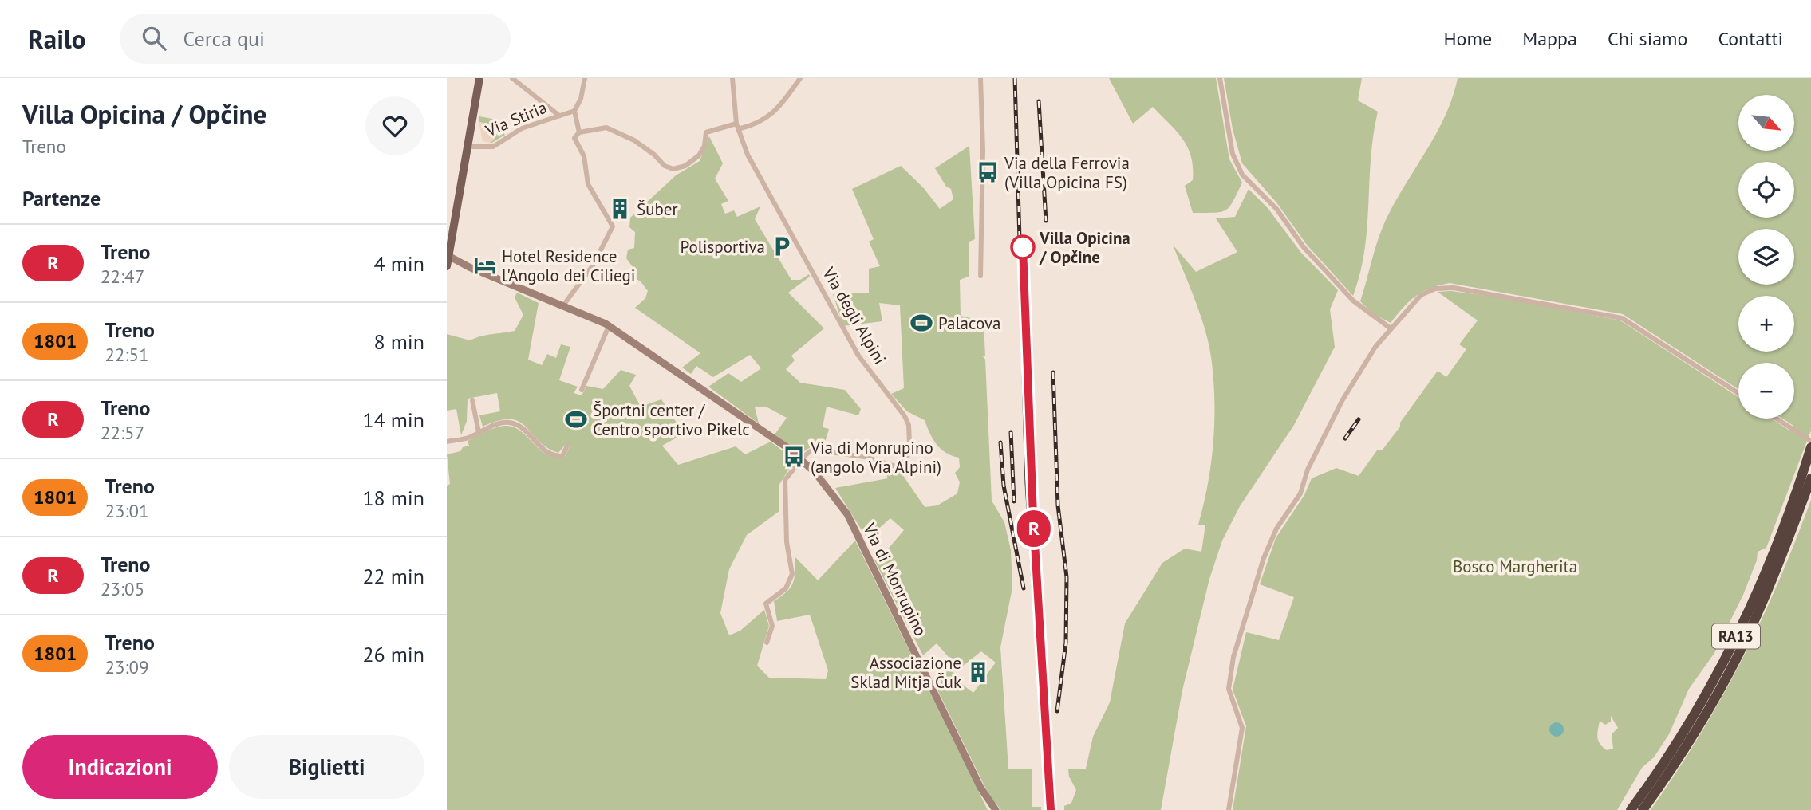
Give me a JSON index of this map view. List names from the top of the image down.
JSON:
{
  "streets": {
    "highway": ["RA13"],
    "main road": ["Via di Monrupino"],
    "street": ["Via Stiria", "Via degli Alpini"]
  },
  "crossings": [
    ["Via degli Alpini", "Via di Monrupino"]
  ],
  "parks": ["Bosco Margherita"],
  "places": {
    "bus stop": ["Via della Ferrovia (Villa Opicina FS)", "Via di Monrupino (angolo Via Alpini)"],
    "building": ["Šuber", "Associazione Sklad Mitja Čuk"],
    "parking": ["Polisportiva"],
    "other": ["Villa Opicina / Opčine"],
    "hotel": ["Hotel Residence l'Angolo dei Ciliegi"],
    "sports": ["Palacova", "Športni center / Centro sportivo Pikelc"]
  },
  "north": "bottom right",
  "page": {
    "header": "Railo",
    "search": "Cerca qui",
    "nav": [
      "Home",
      "Mappa",
      "Chi siamo",
      "Contatti"
    ],
    "heading": [
      ["Villa Opicina / Opčine", "Treno"],
      "Partenze"
    ],
    "on_map": "R",
    "map_buttons": ["+", "−"],
    "list": [
      {
        "mark": "R",
        "name": "Treno",
        "note": "22:47",
        "value": "4 min"
      },
      {
        "mark": "1801",
        "name": "Treno",
        "note": "22:51",
        "value": "8 min"
      },
      {
        "mark": "R",
        "name": "Treno",
        "note": "22:57",
        "value": "14 min"
      },
      {
        "mark": "1801",
        "name": "Treno",
        "note": "23:01",
        "value": "18 min"
      },
      {
        "mark": "R",
        "name": "Treno",
        "note": "23:05",
        "value": "22 min"
      },
      {
        "mark": "1801",
        "name": "Treno",
        "note": "23:09",
        "value": "26 min"
      }
    ],
    "buttons": ["Indicazioni", "Biglietti"]
  }
}
